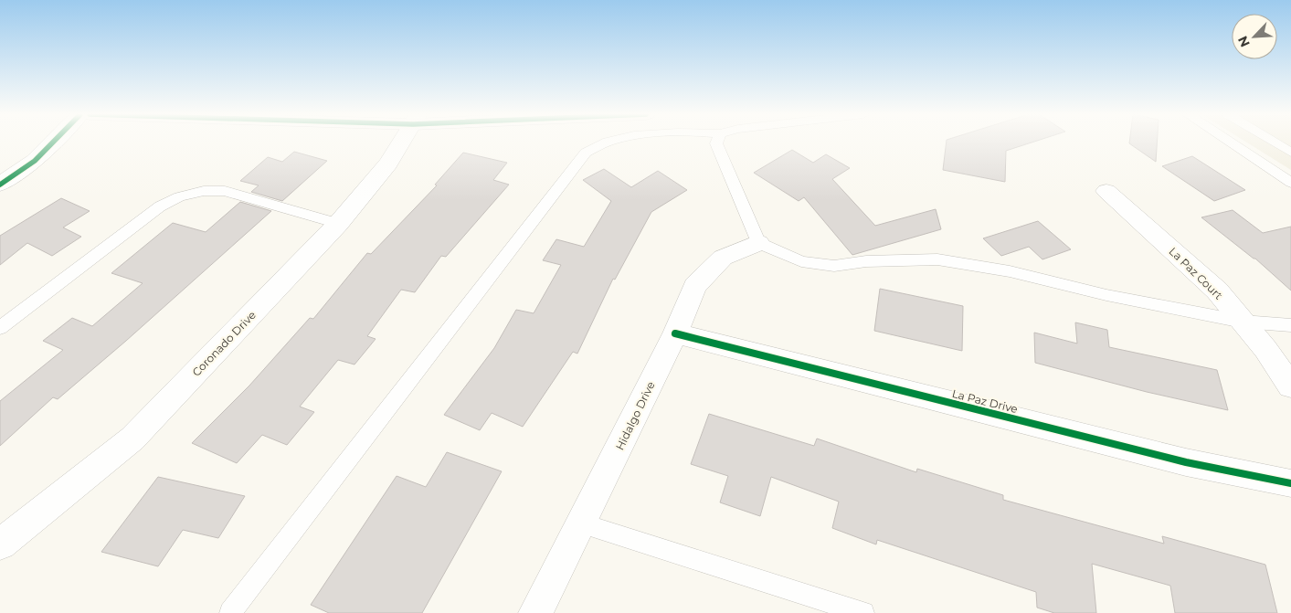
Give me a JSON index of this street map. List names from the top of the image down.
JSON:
{
  "streets": {
    "street": [
      "La Paz Court",
      "Coronado Drive",
      "La Paz Drive",
      "Hidalgo Drive"
    ]
  },
  "crossings": [
    ["La Paz Drive", "Hidalgo Drive"]
  ],
  "north": "bottom left"
}
